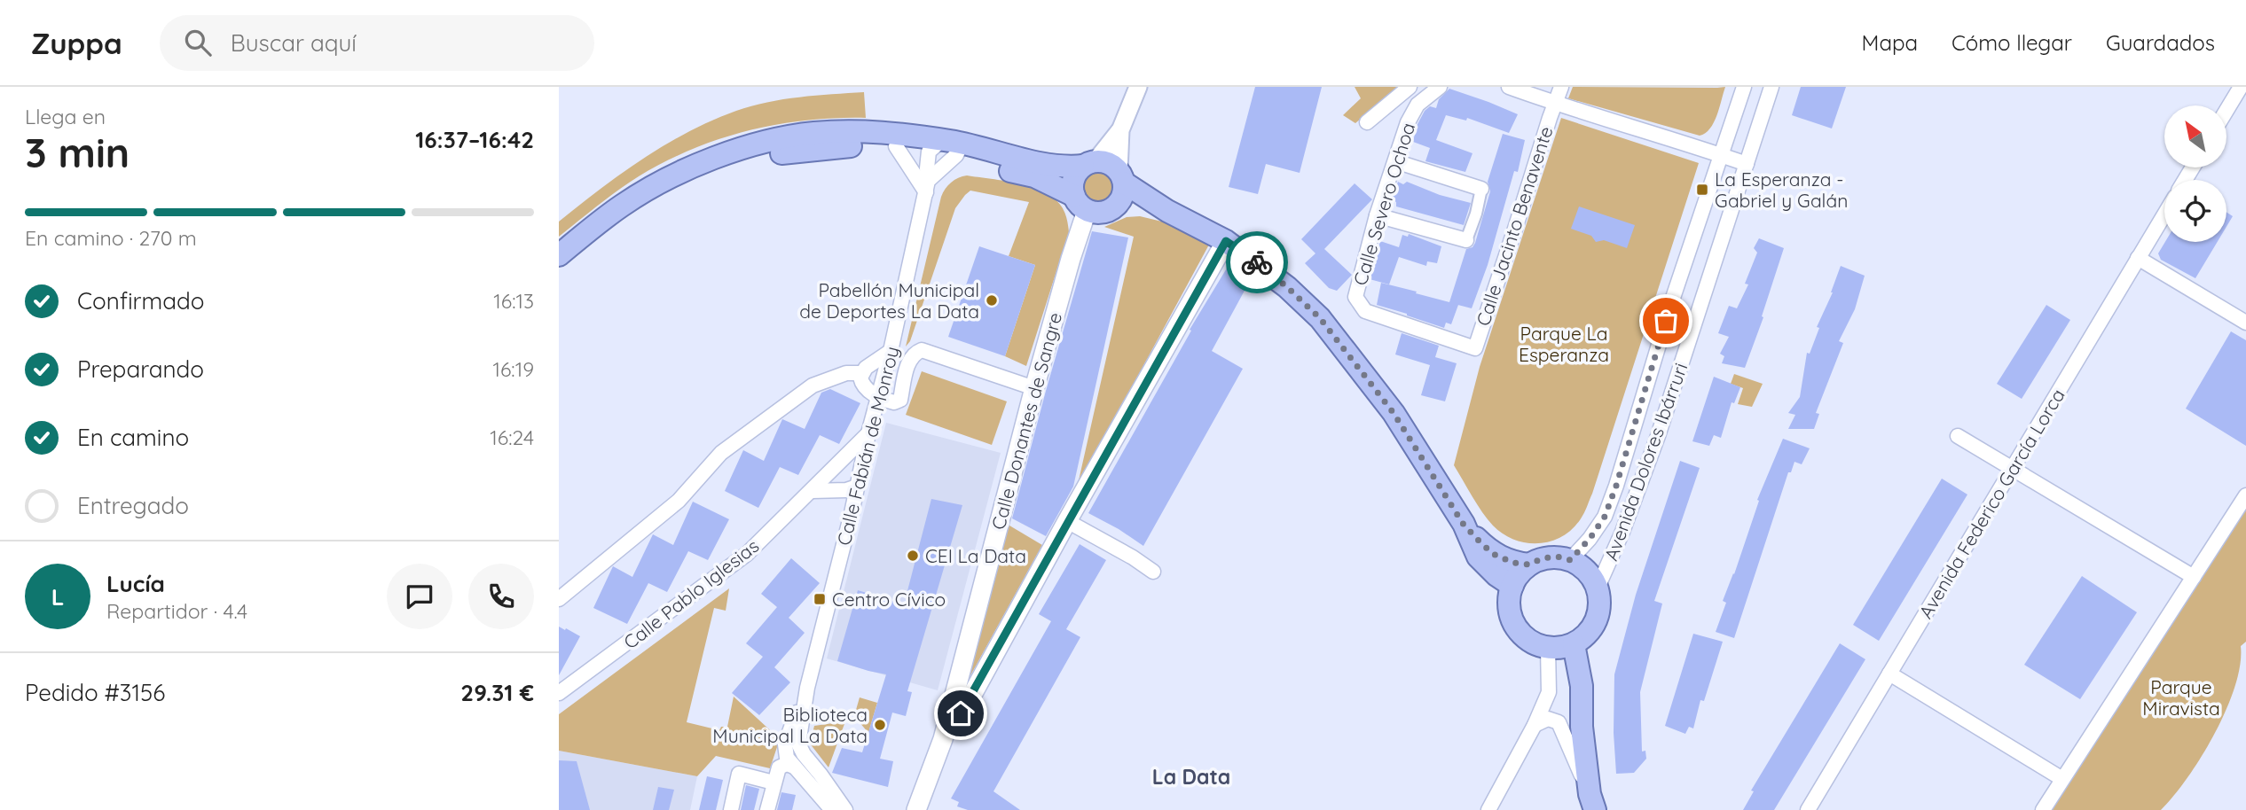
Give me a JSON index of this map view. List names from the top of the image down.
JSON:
{
  "streets": {
    "main road": ["Calle Donantes de Sangre"],
    "street": [
      "Calle Severo Ochoa",
      "Calle Jacinto Benavente",
      "Calle Fabián de Monroy",
      "Avenida Dolores Ibárruri",
      "Avenida Federico García Lorca",
      "Calle Pablo Iglesias"
    ]
  },
  "crossings": [
    ["Calle Severo Ochoa", "Calle Jacinto Benavente"],
    ["Calle Fabián de Monroy", "Calle Pablo Iglesias"]
  ],
  "districts": ["La Data"],
  "parks": ["Parque La Esperanza", "Parque Miravista"],
  "places": {
    "transit": ["La Esperanza - Gabriel y Galán", "Centro Cívico"],
    "other": ["Pabellón Municipal de Deportes La Data", "CEI La Data", "Biblioteca Municipal La Data"]
  },
  "north": "top left",
  "page": {
    "header": "Zuppa",
    "search": "Buscar aquí",
    "nav": ["Mapa", "Cómo llegar", "Guardados"],
    "heading": ["3 min", "Llega en", "16:37–16:42"],
    "panel": [
      "Lucía",
      "Repartidor · 4.4",
      "Pedido #3156",
      "29.31 €"
    ],
    "bar": "En camino · 270 m",
    "list": [
      ["Confirmado", "16:13"],
      ["Preparando", "16:19"],
      ["En camino", "16:24"],
      "Entregado"
    ],
    "round": "L"
  }
}
